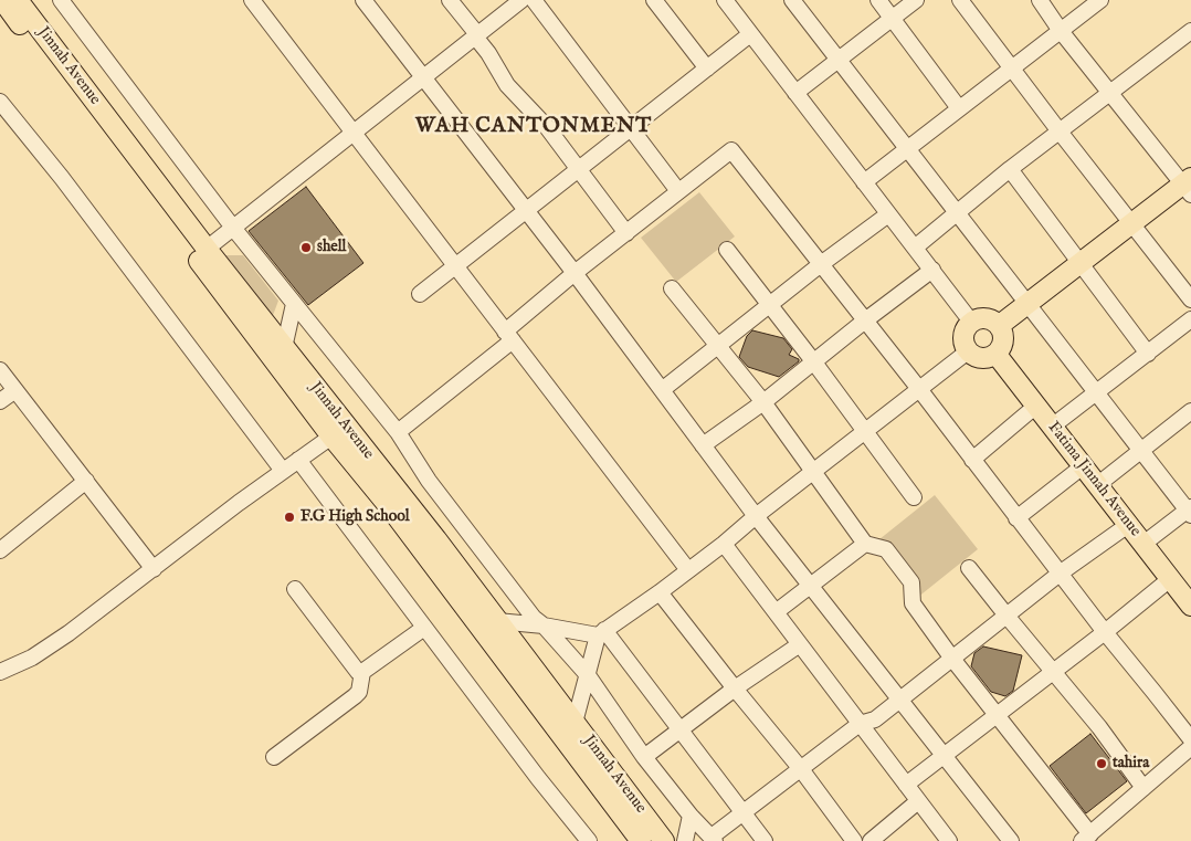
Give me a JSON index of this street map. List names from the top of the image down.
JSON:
{
  "streets": {
    "main road": ["Jinnah Avenue", "Fatima Jinnah Avenue"]
  },
  "districts": ["WAH CANTONMENT"],
  "places": ["shell", "F.G High School", "tahira"]
}
